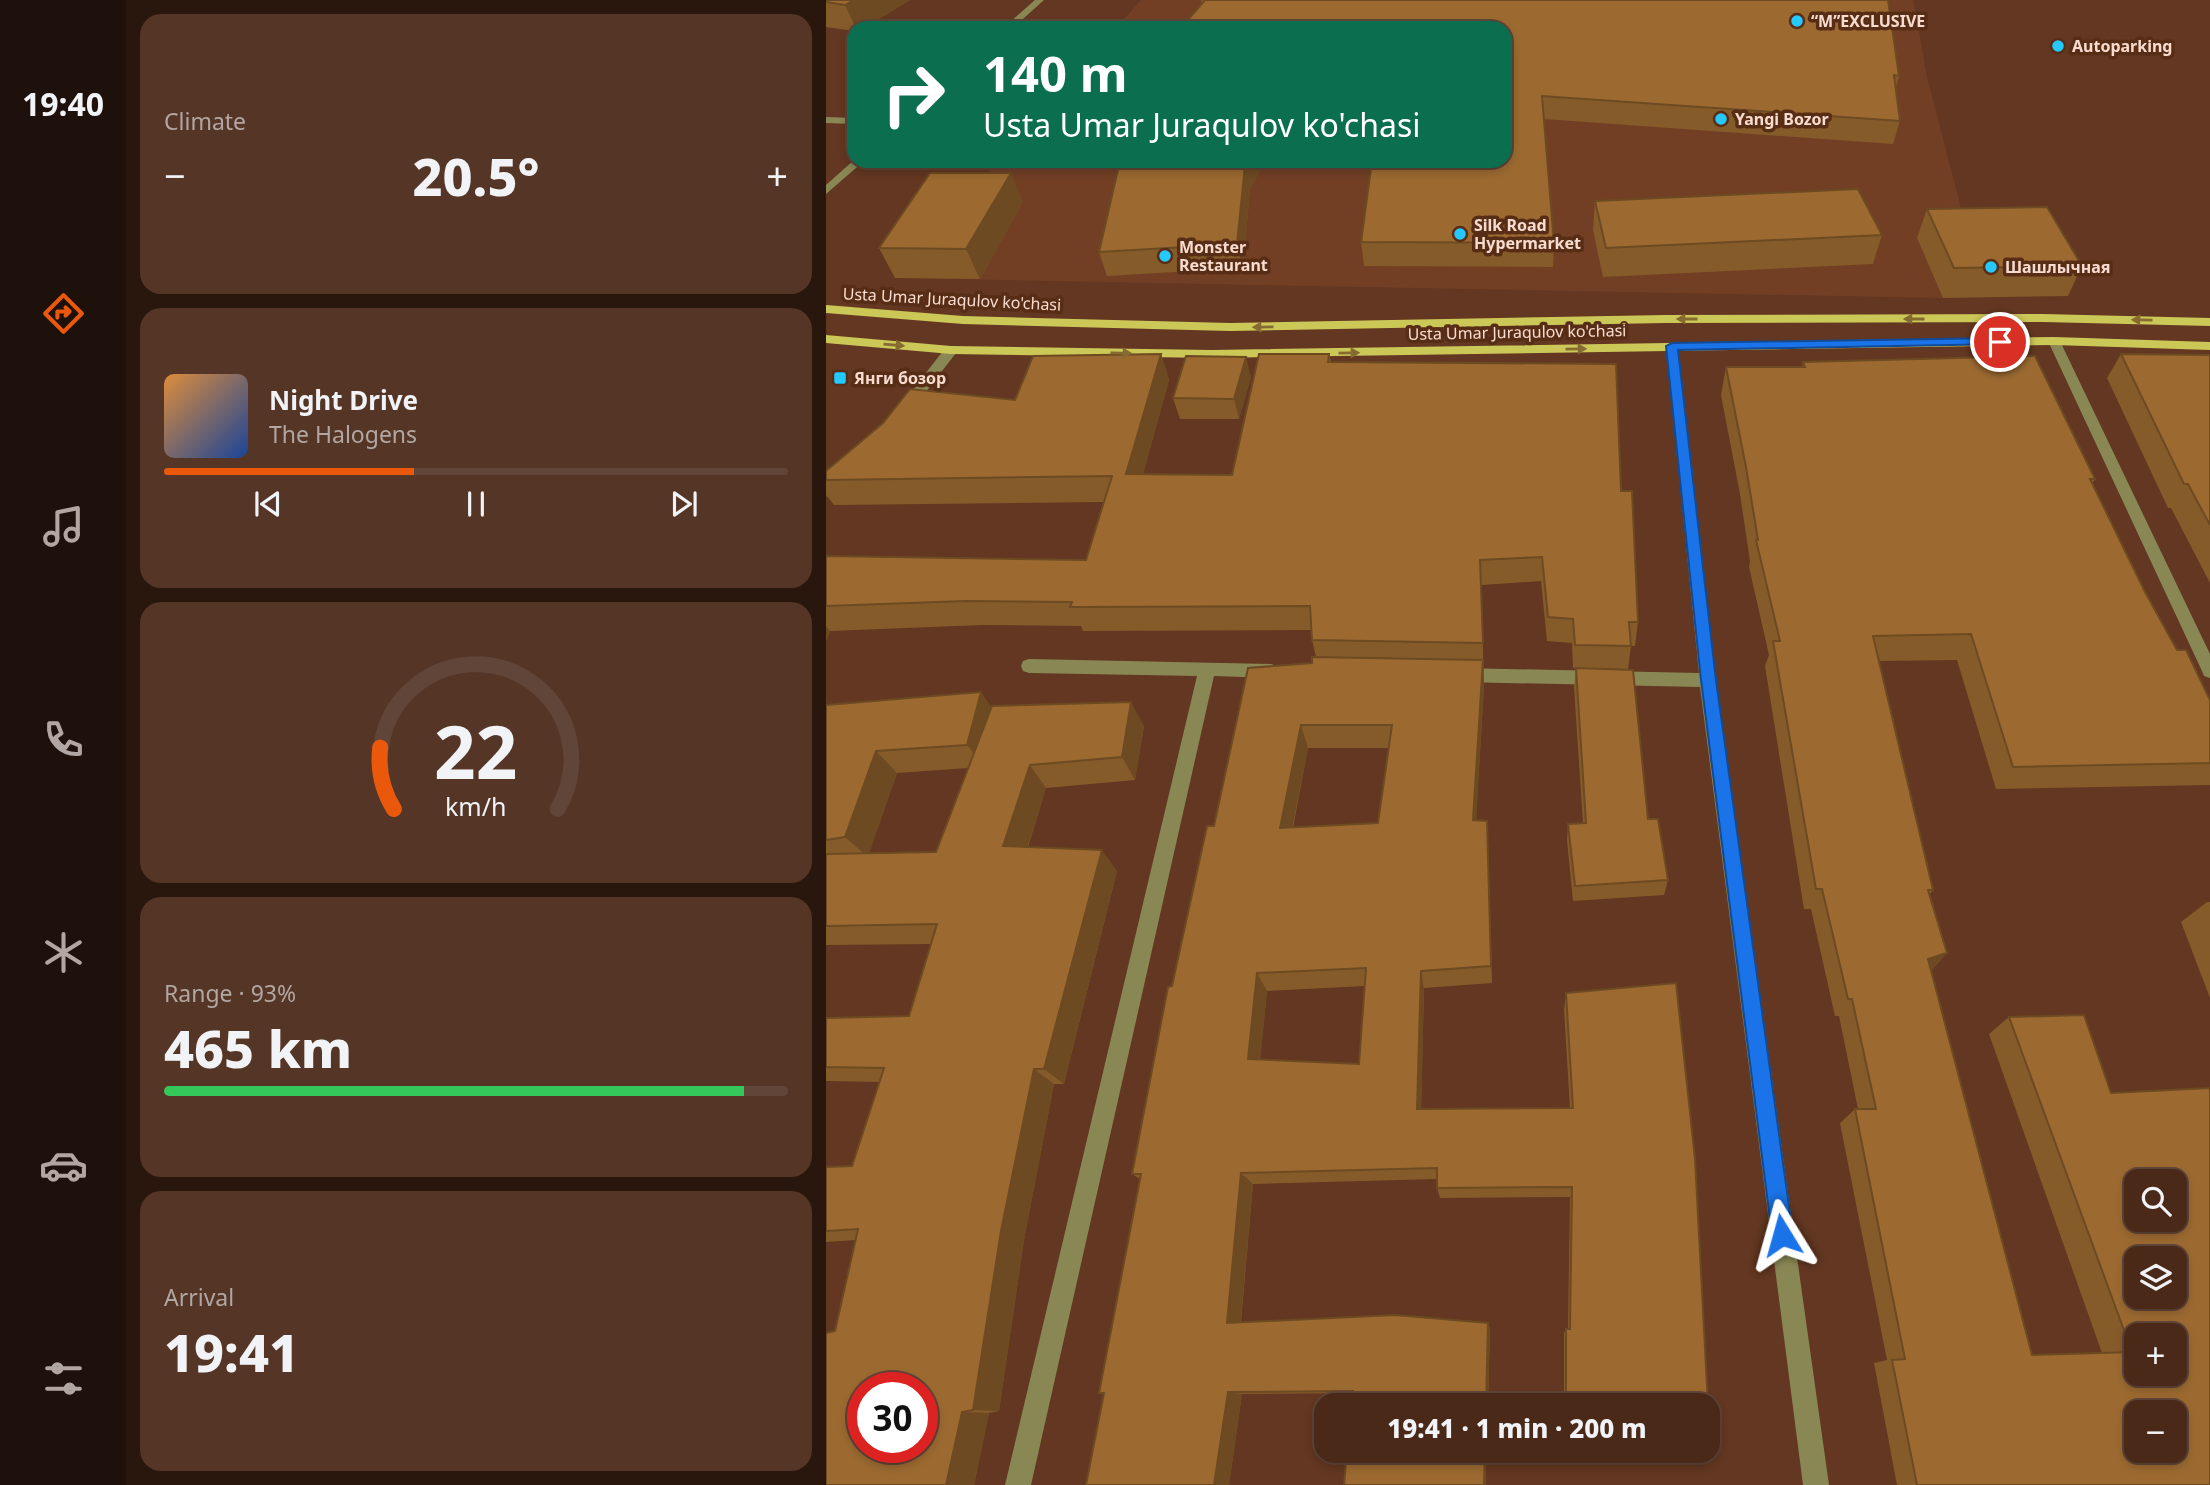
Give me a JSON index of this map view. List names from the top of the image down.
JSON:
{
  "streets": {
    "main road": ["Usta Umar Juraqulov ko'chasi"]
  },
  "places": {
    "other": [
      "“M”EXCLUSIVE",
      "Autoparking",
      "Yangi Bozor",
      "Silk Road Hypermarket",
      "Monster Restaurant",
      "Шашлычная"
    ],
    "transit": ["Янги бозор"]
  },
  "page": {
    "tabs": "19:40",
    "tile": [
      "Climate",
      ["Range · 93%", "465 km"],
      ["Arrival", "19:41"]
    ],
    "turn": ["140 m", "Usta Umar Juraqulov ko'chasi"],
    "heat": ["−", "20.5°", "+"],
    "song": ["Night Drive", "The Halogens"],
    "map_buttons": ["+", "−"],
    "limit": "30",
    "trip": "19:41 · 1 min · 200 m",
    "gauge": ["22", "km/h"]
  }
}
